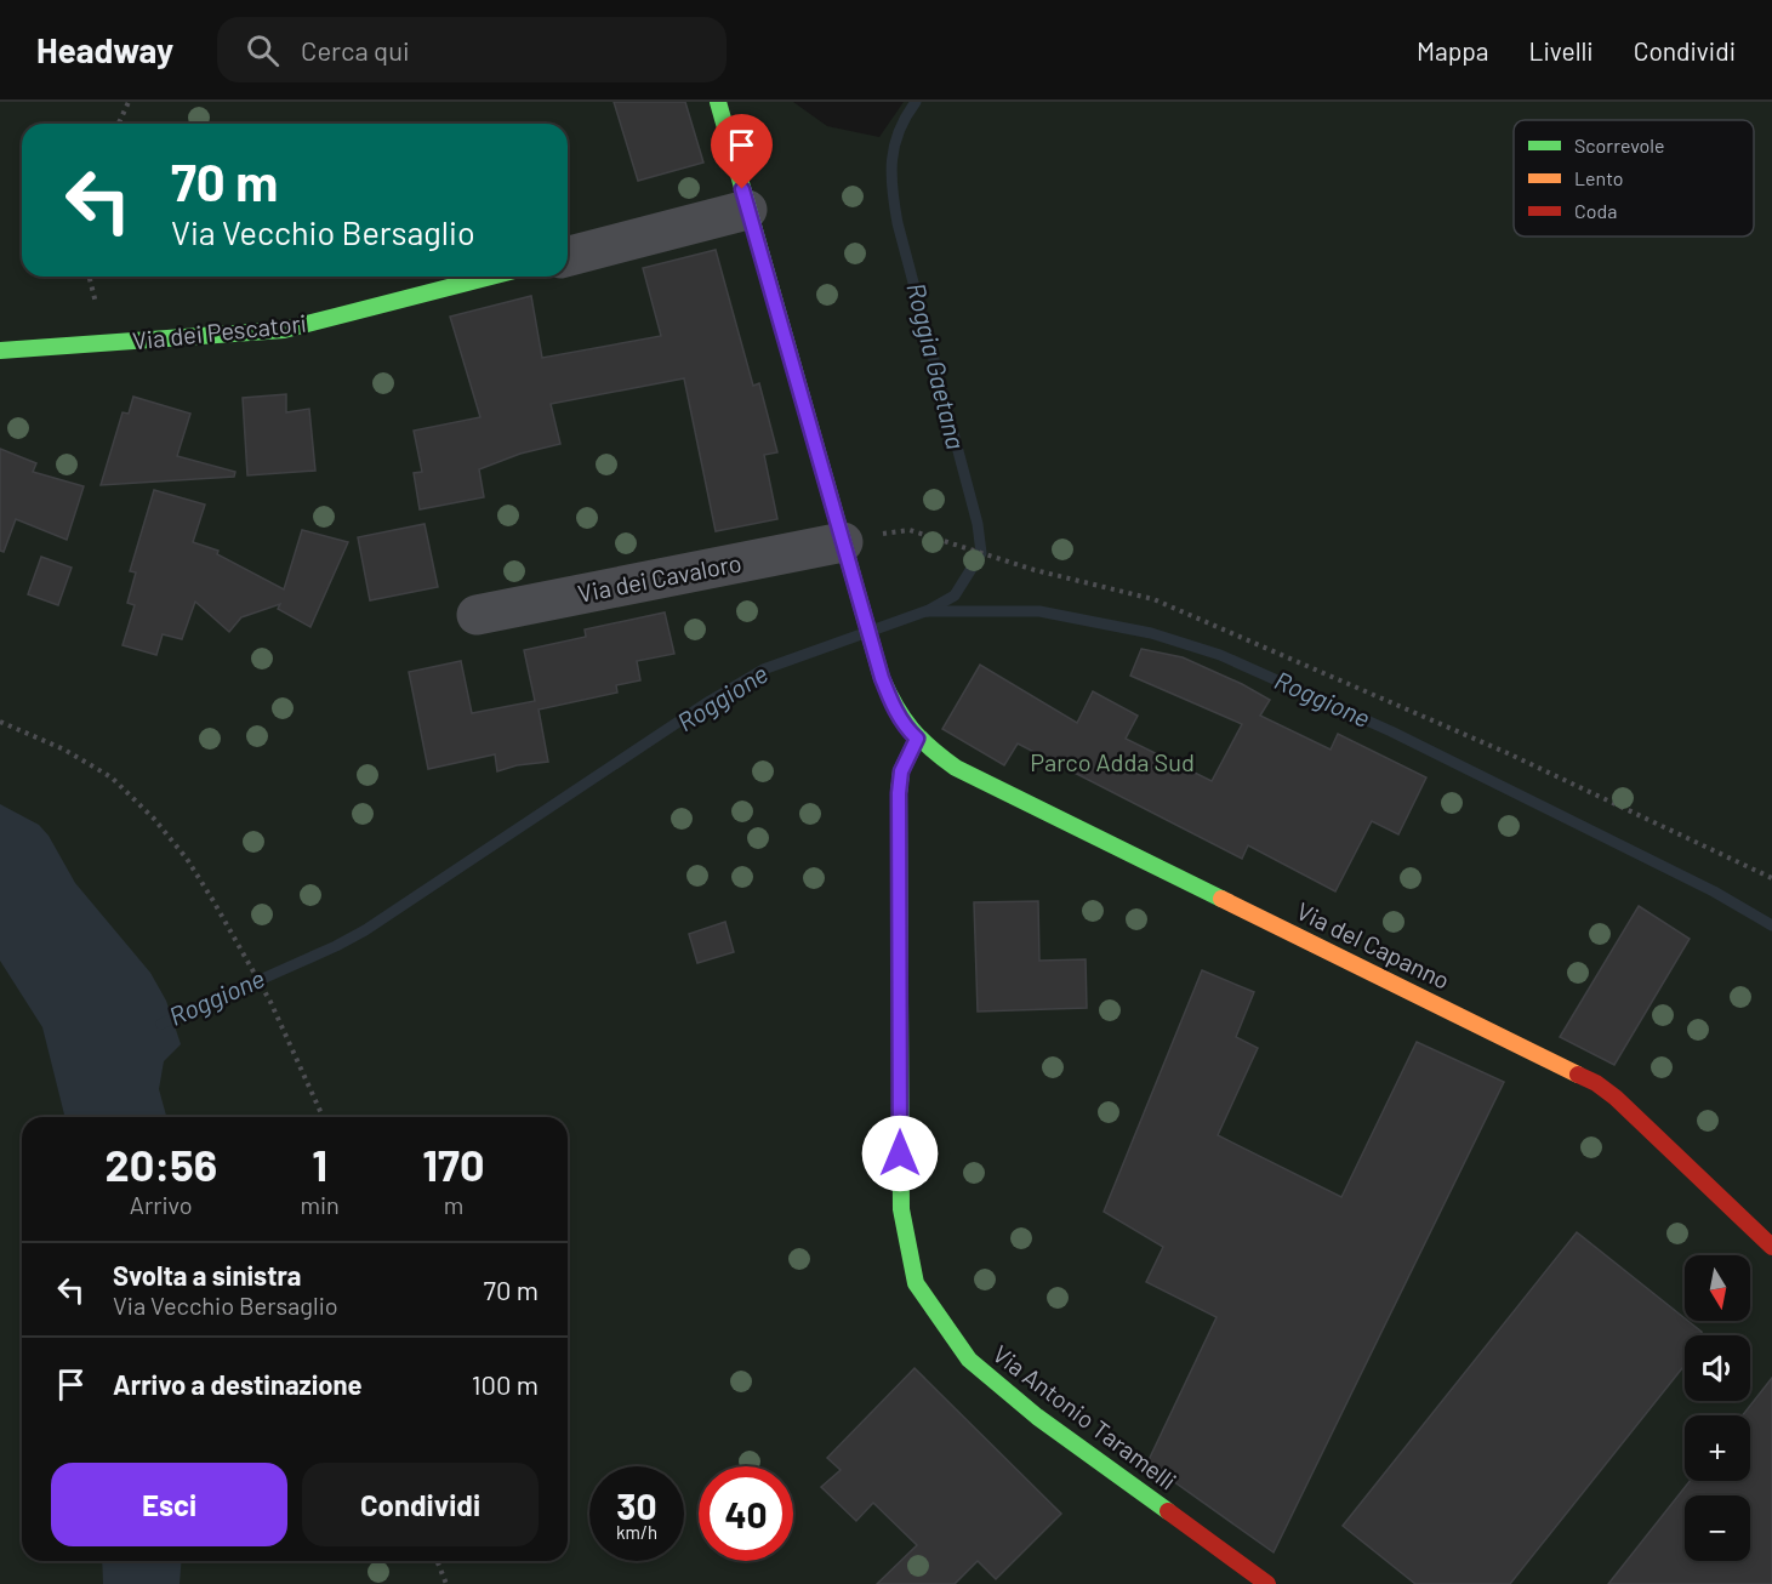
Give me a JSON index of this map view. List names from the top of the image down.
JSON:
{
  "streets": {
    "street": [
      "Via dei Pescatori",
      "Via dei Cavaloro",
      "Via del Capanno",
      "Via Antonio Taramelli"
    ]
  },
  "crossings": [
    ["Via dei Cavaloro", "Via del Capanno"],
    ["Via del Capanno", "Via Antonio Taramelli"]
  ],
  "water": ["Roggia Gaetana", "Roggione"],
  "parks": ["Parco Adda Sud"],
  "legend": ["Scorrevole", "Lento", "Coda"],
  "north": "bottom",
  "page": {
    "header": "Headway",
    "search": "Cerca qui",
    "nav": ["Mappa", "Livelli", "Condividi"],
    "turn": ["70 m", "Via Vecchio Bersaglio"],
    "eta": [
      "20:56",
      "Arrivo",
      "1",
      "min",
      "170",
      "m"
    ],
    "list": [
      {
        "name": "Svolta a sinistra",
        "note": "Via Vecchio Bersaglio",
        "value": "70 m"
      },
      {
        "name": "Arrivo a destinazione",
        "value": "100 m"
      }
    ],
    "map_buttons": ["+", "−"],
    "buttons": ["Esci", "Condividi"],
    "speed": "30 km/h",
    "limit": "40"
  }
}
